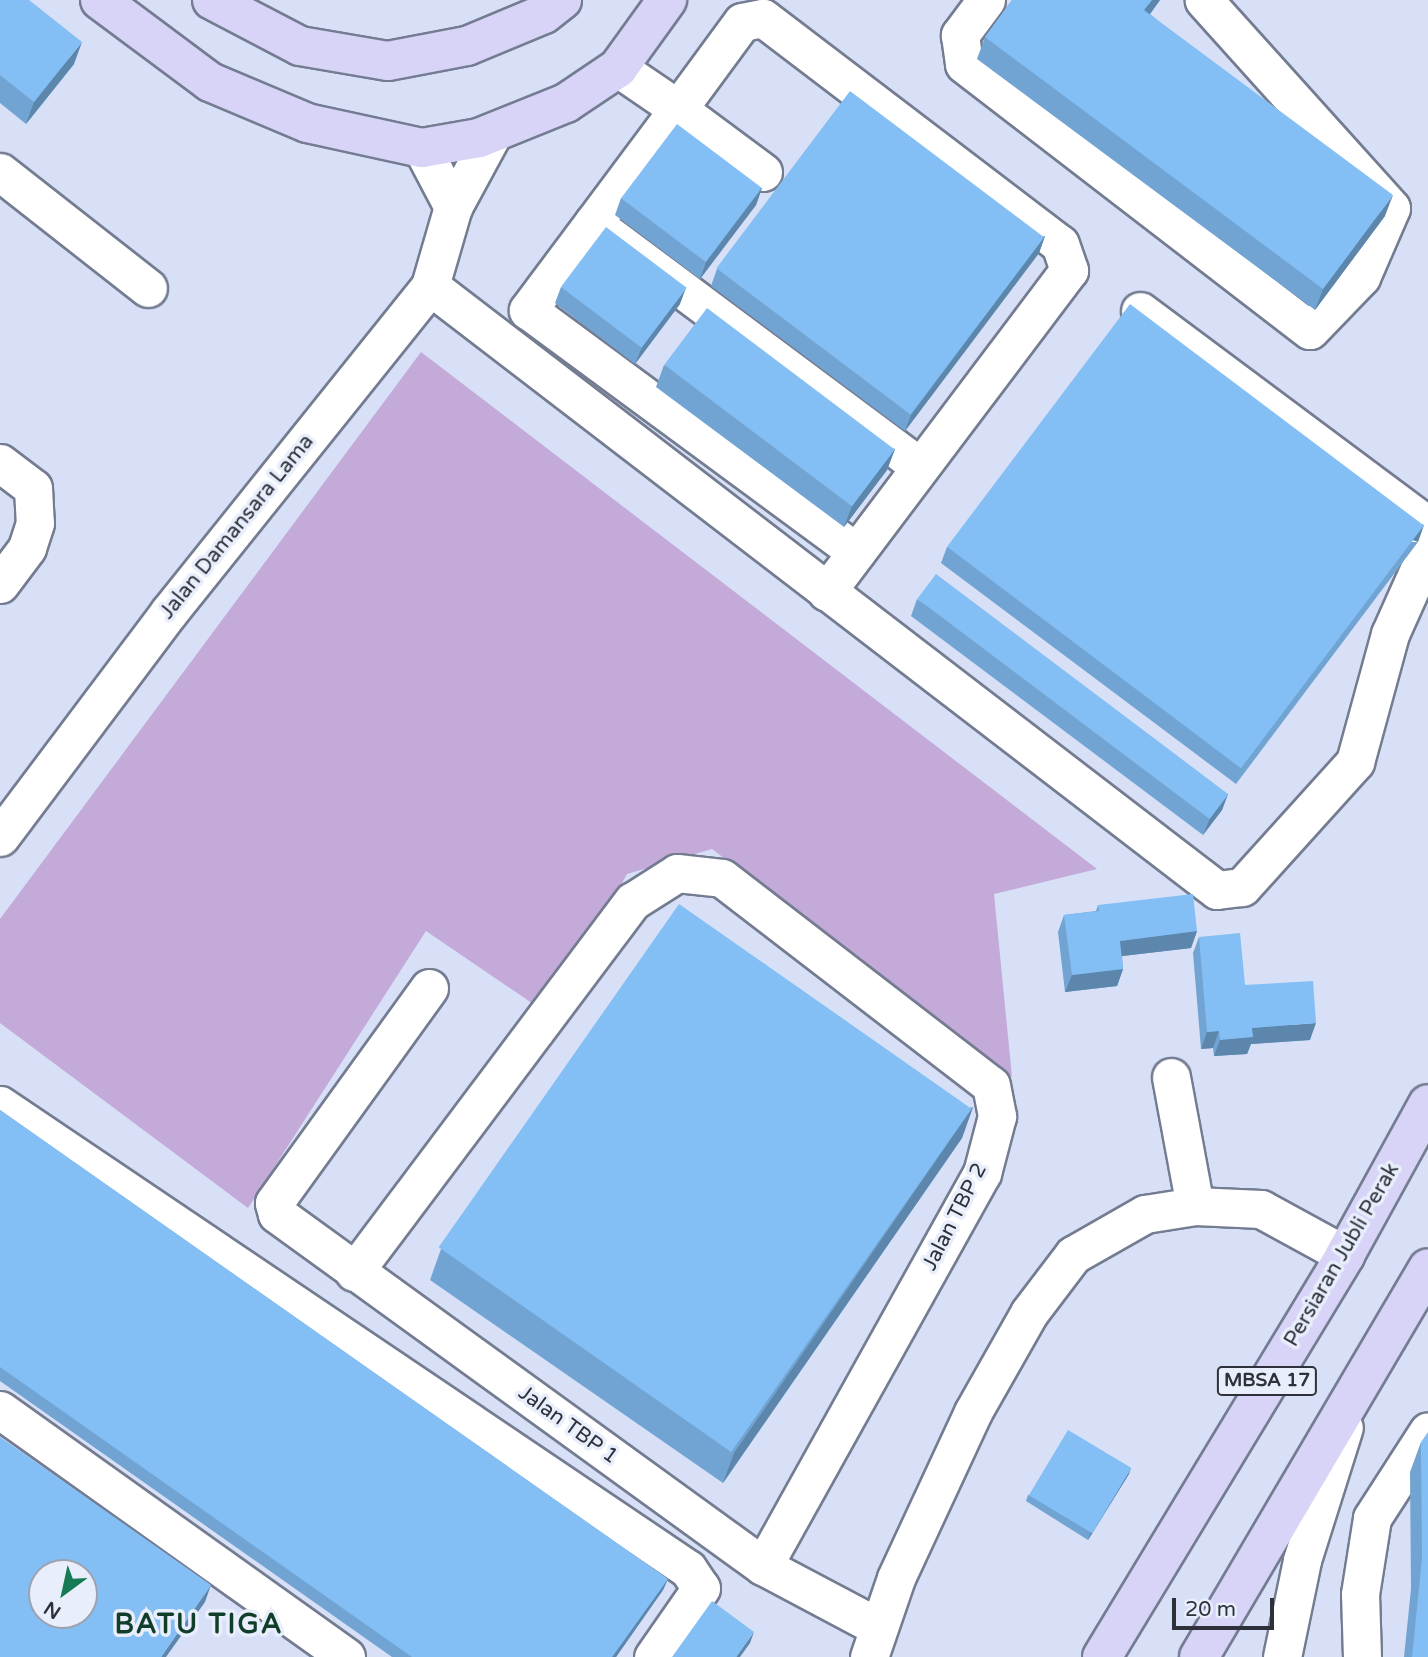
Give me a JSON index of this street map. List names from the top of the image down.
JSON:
{
  "streets": {
    "main road": ["Persiaran Jubli Perak", "MBSA 17"],
    "street": ["Jalan Damansara Lama", "Jalan TBP 2", "Jalan TBP 1"]
  },
  "crossings": [
    ["Jalan TBP 2", "Jalan TBP 1"]
  ],
  "districts": ["BATU TIGA"],
  "scale_bar": "20 m",
  "north": "bottom left"
}
